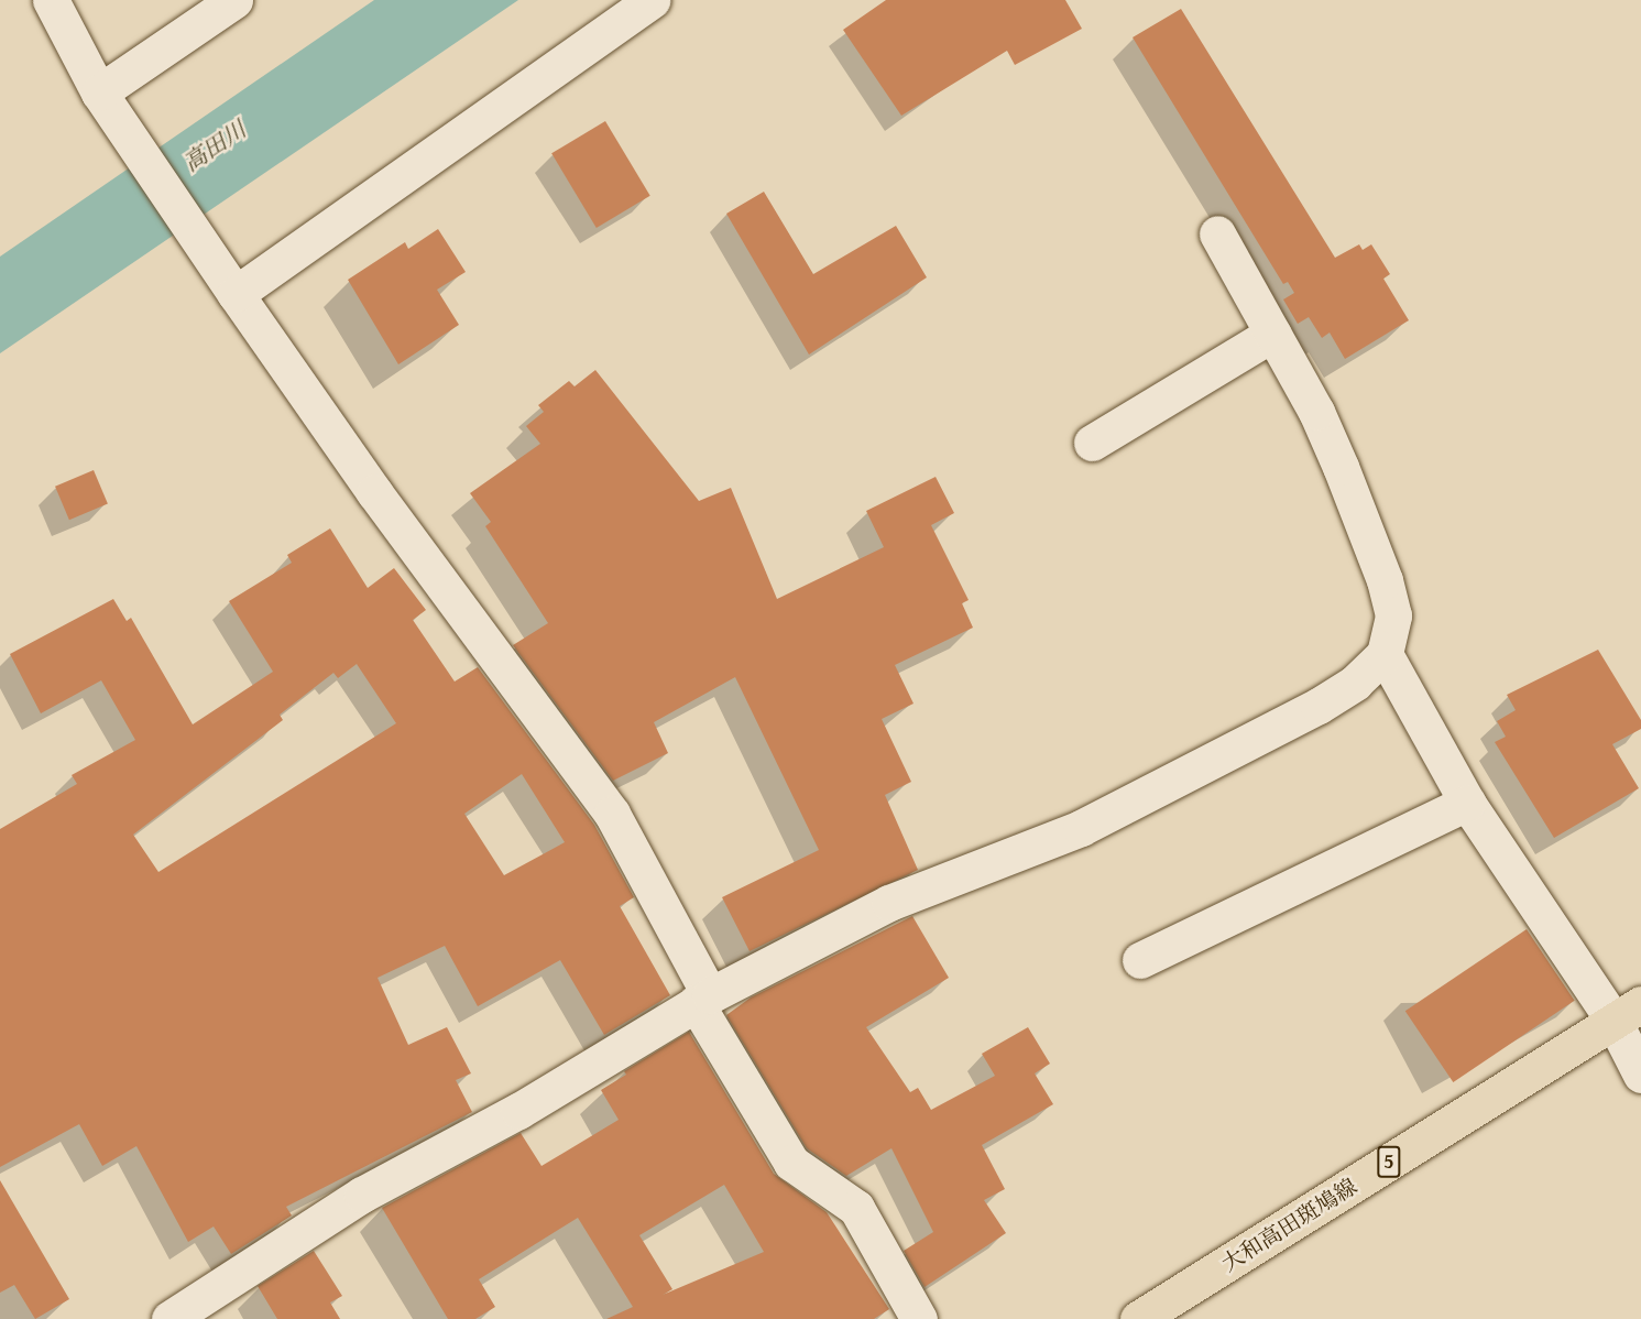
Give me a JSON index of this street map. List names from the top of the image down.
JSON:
{
  "streets": {
    "main road": ["5", "大和高田斑鳩線"]
  },
  "water": ["高田川"]
}
